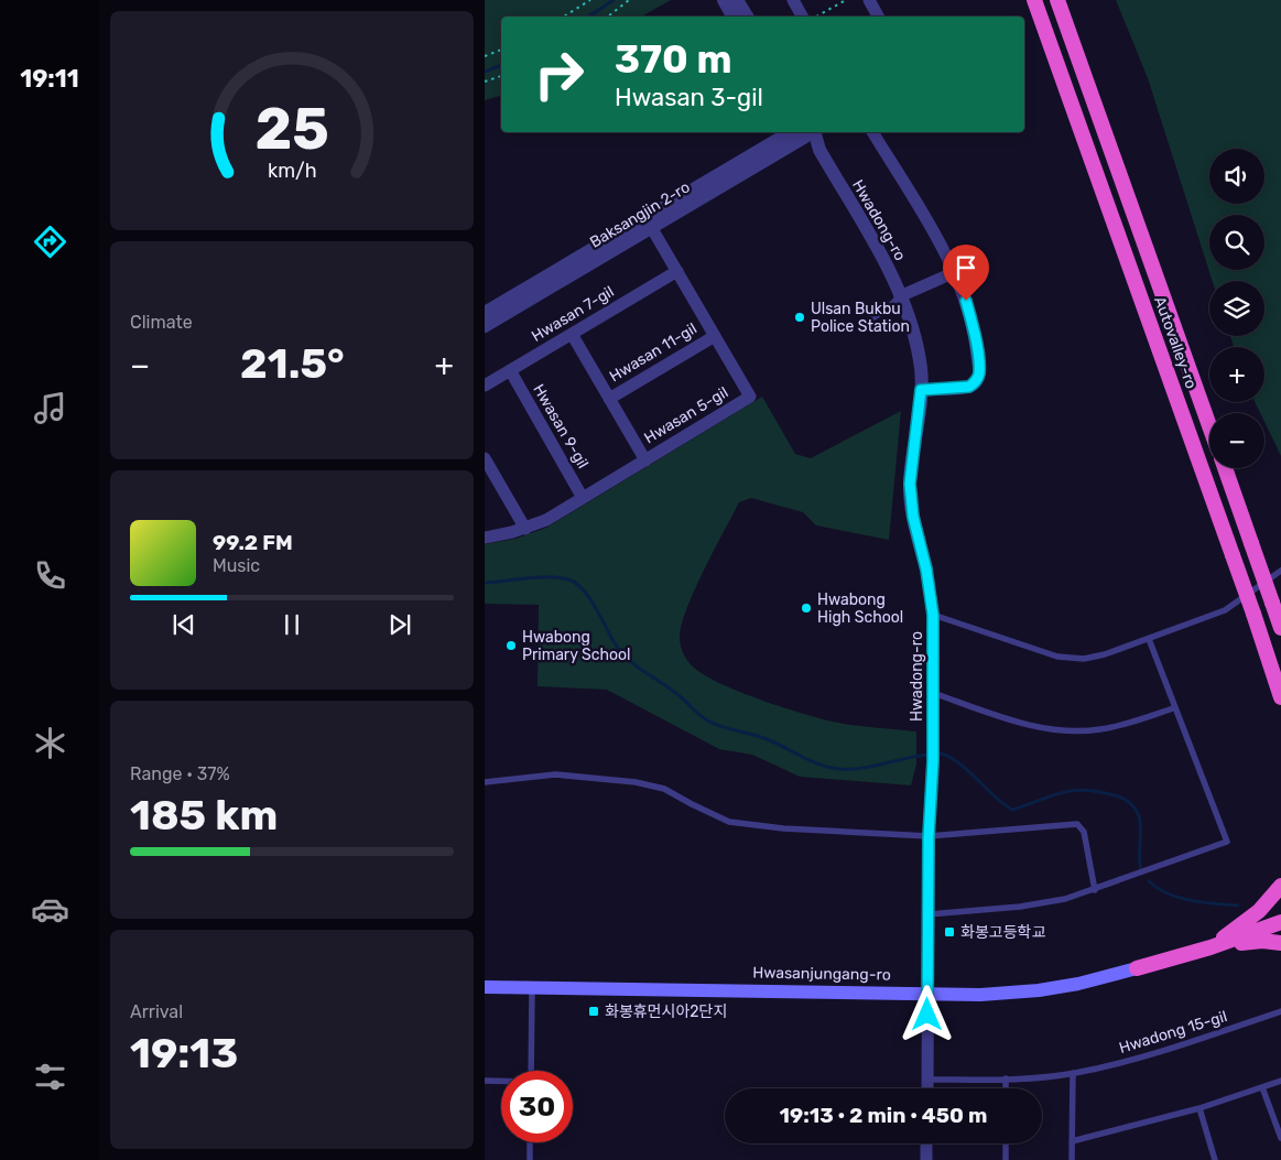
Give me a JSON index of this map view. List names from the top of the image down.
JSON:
{
  "streets": {
    "highway": ["Autovalley-ro", "Hwasanjungang-ro"],
    "street": [
      "Baksangjin 2-ro",
      "Hwadong-ro",
      "Hwasan 7-gil",
      "Hwasan 11-gil",
      "Hwasan 5-gil",
      "Hwasan 9-gil"
    ],
    "lane": ["Hwadong 15-gil"]
  },
  "crossings": [
    ["Baksangjin 2-ro", "Hwasan 5-gil"],
    ["Hwadong-ro", "Hwasanjungang-ro"],
    ["Hwadong-ro", "Hwadong 15-gil"],
    ["Hwasan 7-gil", "Hwasan 5-gil"],
    ["Hwasan 7-gil", "Hwasan 9-gil"],
    ["Hwasan 11-gil", "Hwasan 5-gil"],
    ["Hwasan 5-gil", "Hwasan 9-gil"]
  ],
  "places": {
    "other": ["Ulsan Bukbu Police Station", "Hwabong High School", "Hwabong Primary School"],
    "transit": ["화봉고등학교", "화봉휴먼시아2단지"]
  },
  "page": {
    "tabs": "19:11",
    "turn": ["370 m", "Hwasan 3-gil"],
    "map_buttons": ["+", "−"],
    "tile": [
      "Climate",
      ["Range · 37%", "185 km"],
      ["Arrival", "19:13"]
    ],
    "heat": ["−", "21.5°", "+"],
    "song": ["99.2 FM", "Music"],
    "limit": "30",
    "trip": "19:13 · 2 min · 450 m",
    "gauge": ["25", "km/h"]
  }
}
